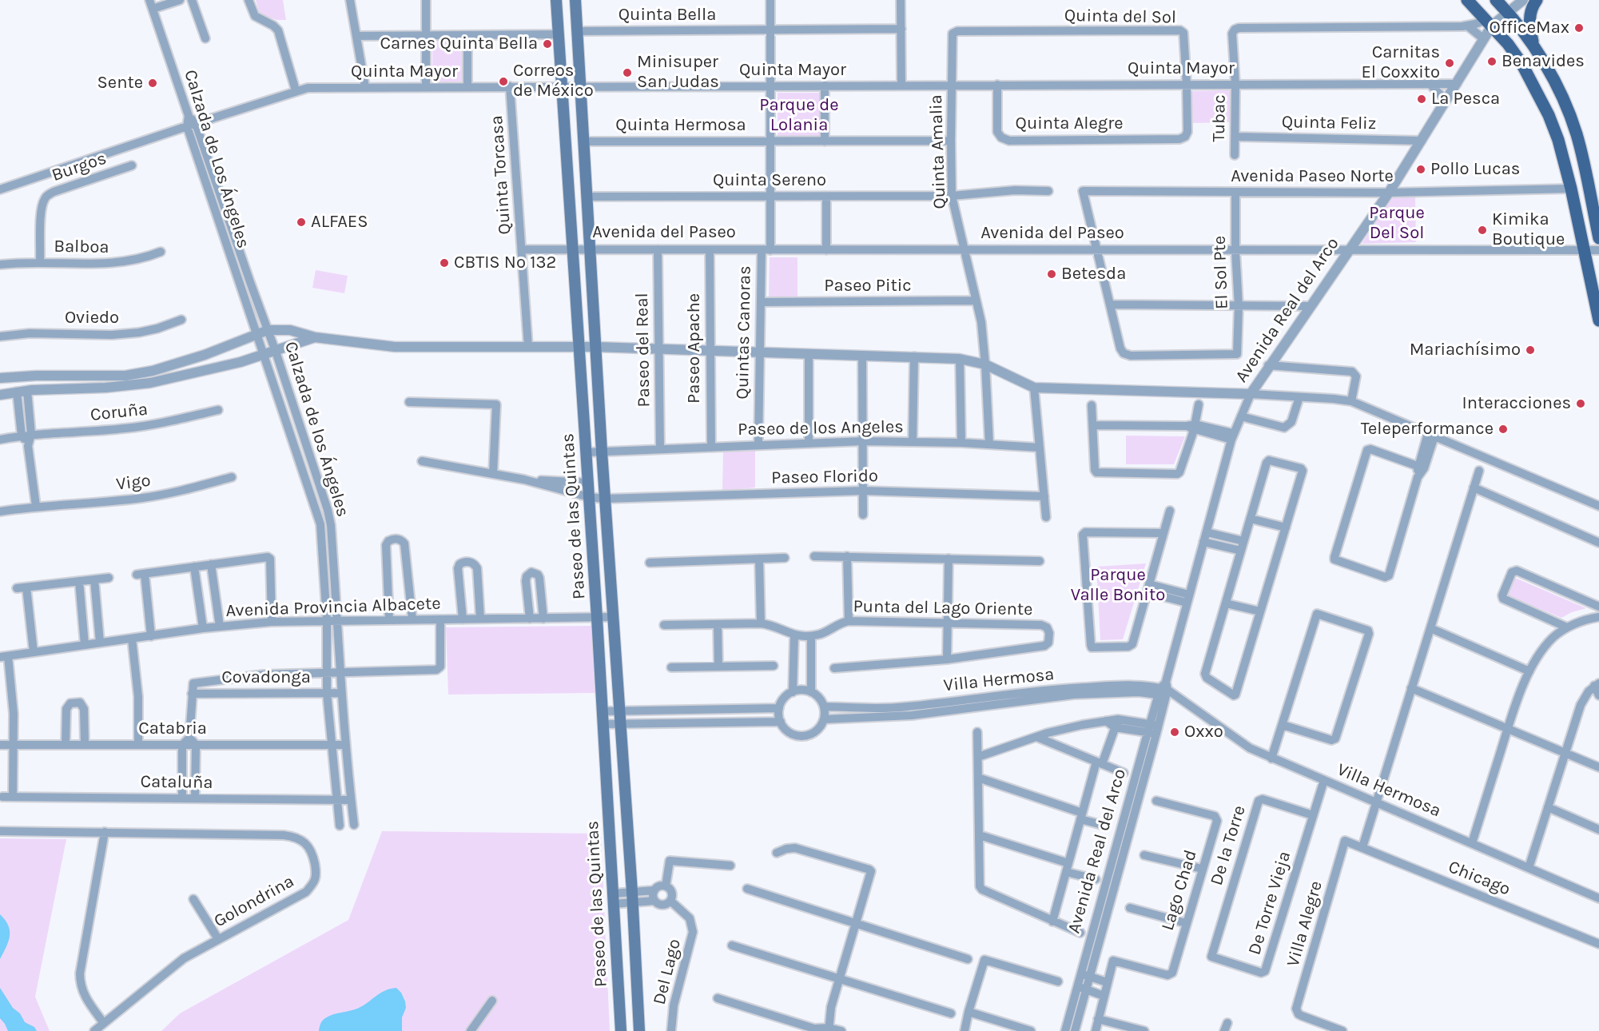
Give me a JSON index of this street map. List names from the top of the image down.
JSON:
{
  "streets": {
    "main road": ["Paseo de las Quintas"],
    "street": [
      "Quinta Bella",
      "Quinta del Sol",
      "Quinta Mayor",
      "Tubac",
      "Quinta Feliz",
      "Quinta Alegre",
      "Quinta Hermosa",
      "Quinta Amalia",
      "Calzada de Los Ángeles",
      "Burgos",
      "Quinta Torcasa",
      "Avenida Paseo Norte",
      "Quinta Sereno",
      "Avenida del Paseo",
      "Balboa",
      "El Sol Pte",
      "Paseo Pitic",
      "Avenida Real del Arco",
      "Oviedo",
      "Quintas Canoras",
      "Paseo Apache",
      "Paseo del Real",
      "Coruña",
      "Paseo de los Angeles",
      "Calzada de los Ángeles",
      "Paseo Florido",
      "Vigo",
      "Avenida Provincia Albacete",
      "Punta del Lago Oriente",
      "Covadonga",
      "Villa Hermosa",
      "Catabria",
      "Cataluña",
      "De la Torre",
      "Chicago",
      "Lago Chad",
      "Golondrina",
      "De Torre Vieja",
      "Villa Alegre",
      "Del Lago"
    ]
  },
  "crossings": [
    ["Quinta Bella", "Quintas Canoras"],
    ["Quinta Bella", "Paseo de las Quintas"],
    ["Quinta del Sol", "Quinta Mayor"],
    ["Quinta del Sol", "Quinta Alegre"],
    ["Quinta del Sol", "Quinta Amalia"],
    ["Quinta Mayor", "Tubac"],
    ["Quinta Mayor", "Quinta Alegre"],
    ["Quinta Mayor", "Quinta Amalia"],
    ["Quinta Mayor", "Calzada de Los Ángeles"],
    ["Quinta Mayor", "Quinta Torcasa"],
    ["Quinta Mayor", "Avenida Real del Arco"],
    ["Quinta Mayor", "Quintas Canoras"],
    ["Quinta Mayor", "Calzada de los Ángeles"],
    ["Quinta Mayor", "Paseo de las Quintas"],
    ["Tubac", "Quinta Feliz"],
    ["Quinta Feliz", "Avenida Real del Arco"],
    ["Quinta Hermosa", "Quinta Amalia"],
    ["Quinta Hermosa", "Quintas Canoras"],
    ["Quinta Hermosa", "Paseo de las Quintas"],
    ["Quinta Amalia", "Quinta Sereno"],
    ["Quinta Amalia", "Avenida del Paseo"],
    ["Quinta Amalia", "Paseo Pitic"],
    ["Quinta Amalia", "Paseo de los Angeles"],
    ["Calzada de Los Ángeles", "Calzada de los Ángeles"],
    ["Burgos", "Balboa"],
    ["Quinta Torcasa", "Avenida del Paseo"],
    ["Avenida Paseo Norte", "Avenida del Paseo"],
    ["Avenida Paseo Norte", "El Sol Pte"],
    ["Avenida Paseo Norte", "Avenida Real del Arco"],
    ["Quinta Sereno", "Quintas Canoras"],
    ["Quinta Sereno", "Paseo de las Quintas"],
    ["Avenida del Paseo", "El Sol Pte"],
    ["Avenida del Paseo", "Avenida Real del Arco"],
    ["Avenida del Paseo", "Quintas Canoras"],
    ["Avenida del Paseo", "Paseo Apache"],
    ["Avenida del Paseo", "Paseo del Real"],
    ["Avenida del Paseo", "Paseo de las Quintas"],
    ["Paseo Pitic", "Quintas Canoras"],
    ["Avenida Real del Arco", "Villa Hermosa"],
    ["Quintas Canoras", "Paseo de los Angeles"],
    ["Paseo Apache", "Paseo de los Angeles"],
    ["Paseo del Real", "Paseo de los Angeles"],
    ["Paseo de los Angeles", "Paseo de las Quintas"],
    ["Calzada de los Ángeles", "Avenida Provincia Albacete"],
    ["Calzada de los Ángeles", "Covadonga"],
    ["Calzada de los Ángeles", "Catabria"],
    ["Calzada de los Ángeles", "Cataluña"],
    ["Paseo Florido", "Paseo de las Quintas"],
    ["Paseo de las Quintas", "Avenida Provincia Albacete"],
    ["De la Torre", "De Torre Vieja"],
    ["Chicago", "Villa Alegre"]
  ],
  "parks": ["Parque de Lolania", "Parque Del Sol", "Parque Valle Bonito"],
  "places": [
    "OfficeMax",
    "Carnes Quinta Bella",
    "Benavides",
    "Carnitas El Coxxito",
    "Minisuper San Judas",
    "Correos de México",
    "Sente",
    "La Pesca",
    "Pollo Lucas",
    "ALFAES",
    "Kimika Boutique",
    "CBTIS No 132",
    "Betesda",
    "Mariachísimo",
    "Interacciones",
    "Teleperformance",
    "Oxxo"
  ]
}
